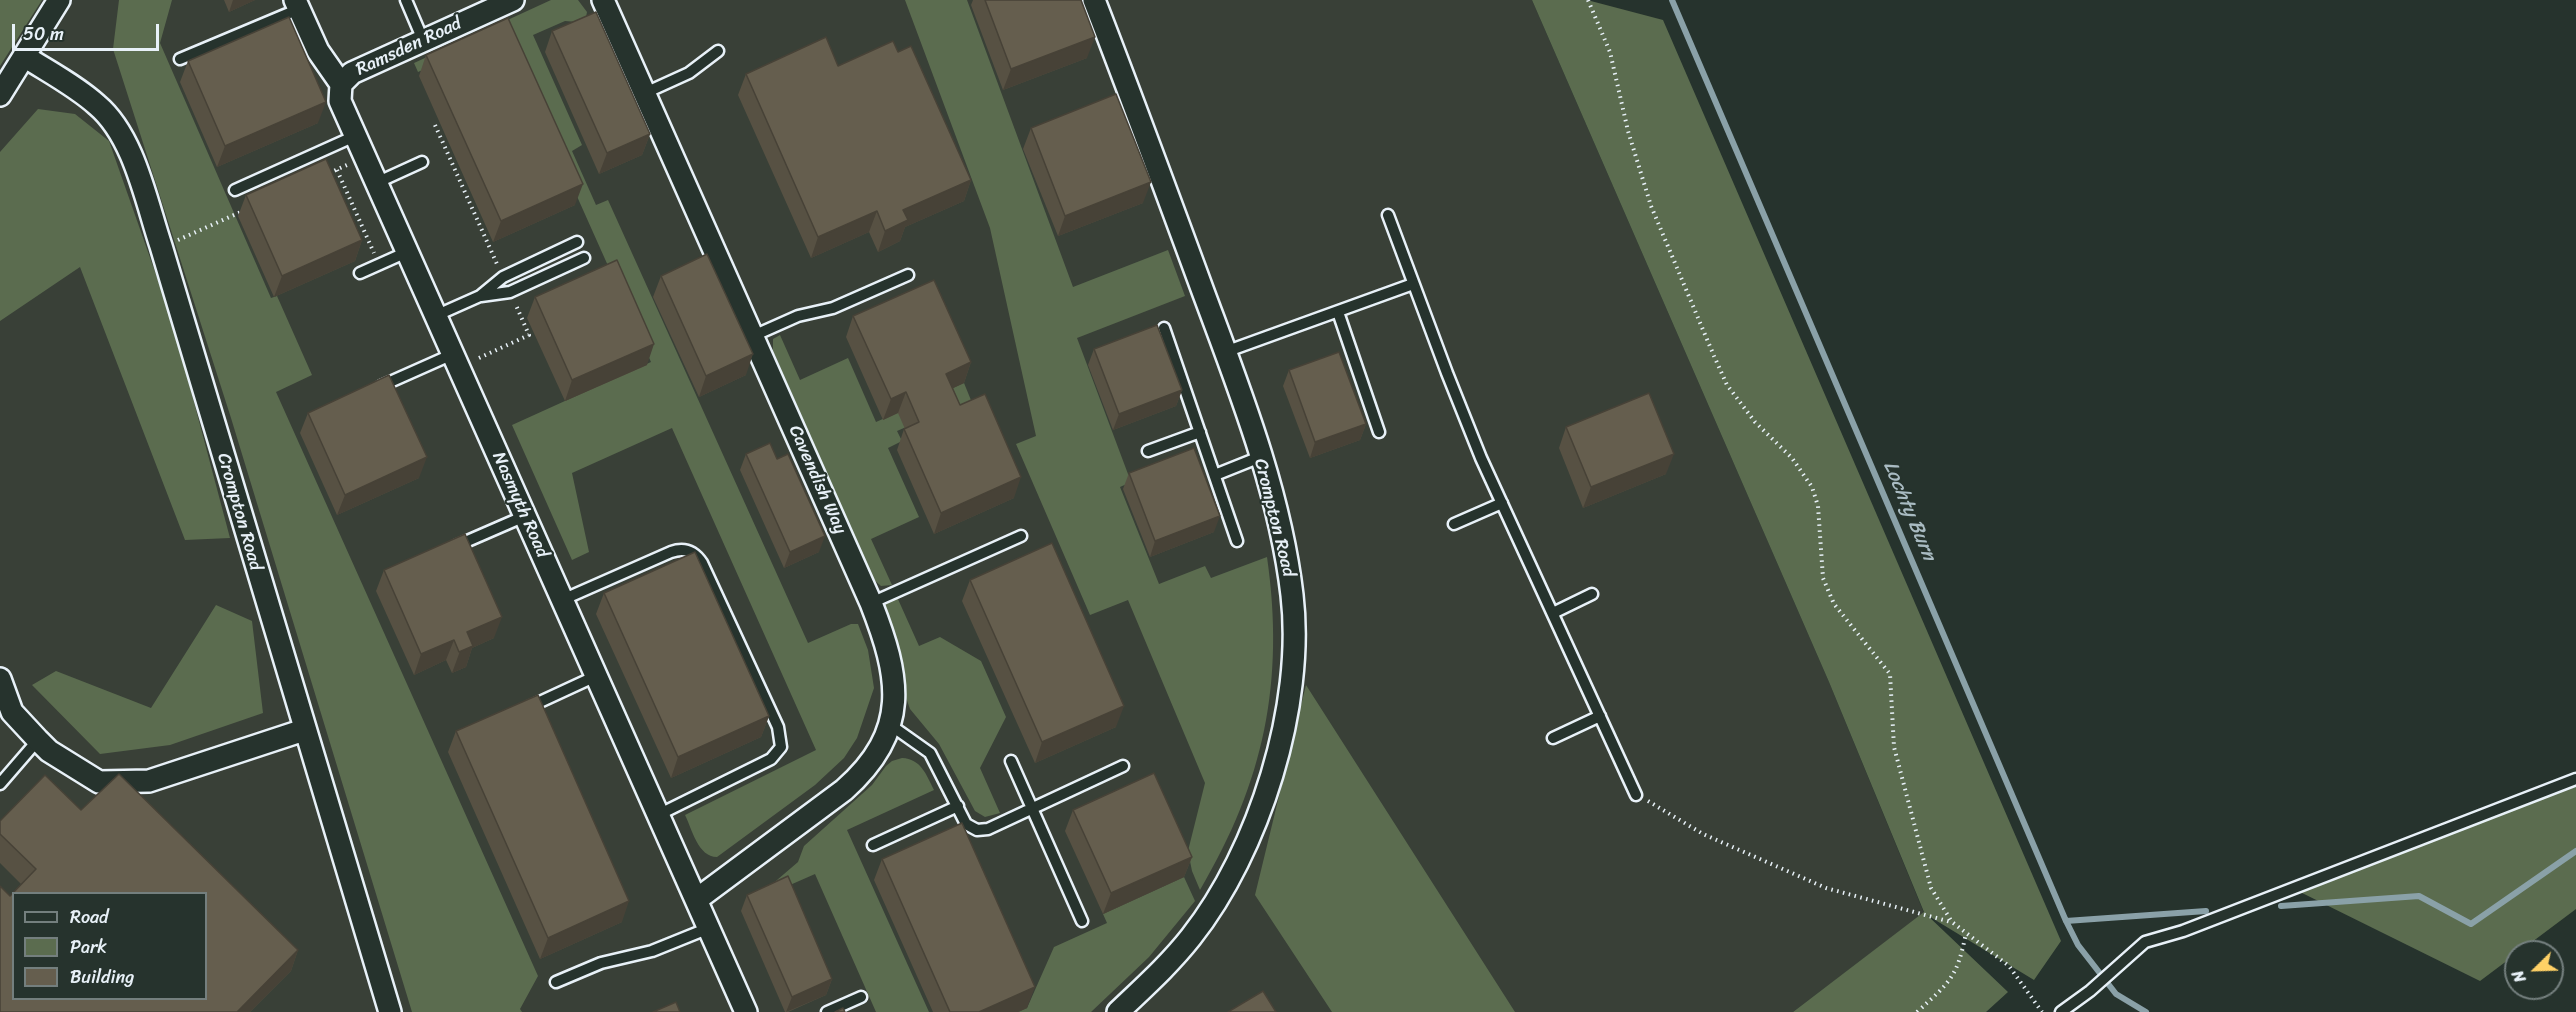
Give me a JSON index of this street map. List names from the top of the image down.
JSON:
{
  "streets": {
    "street": [
      "Ramsden Road",
      "Cavendish Way",
      "Nasmyth Road",
      "Crompton Road"
    ]
  },
  "crossings": [
    ["Ramsden Road", "Nasmyth Road"],
    ["Cavendish Way", "Nasmyth Road"]
  ],
  "water": ["Lochty Burn"],
  "legend": ["Road", "Park", "Building"],
  "scale_bar": "50 m",
  "north": "bottom left"
}
